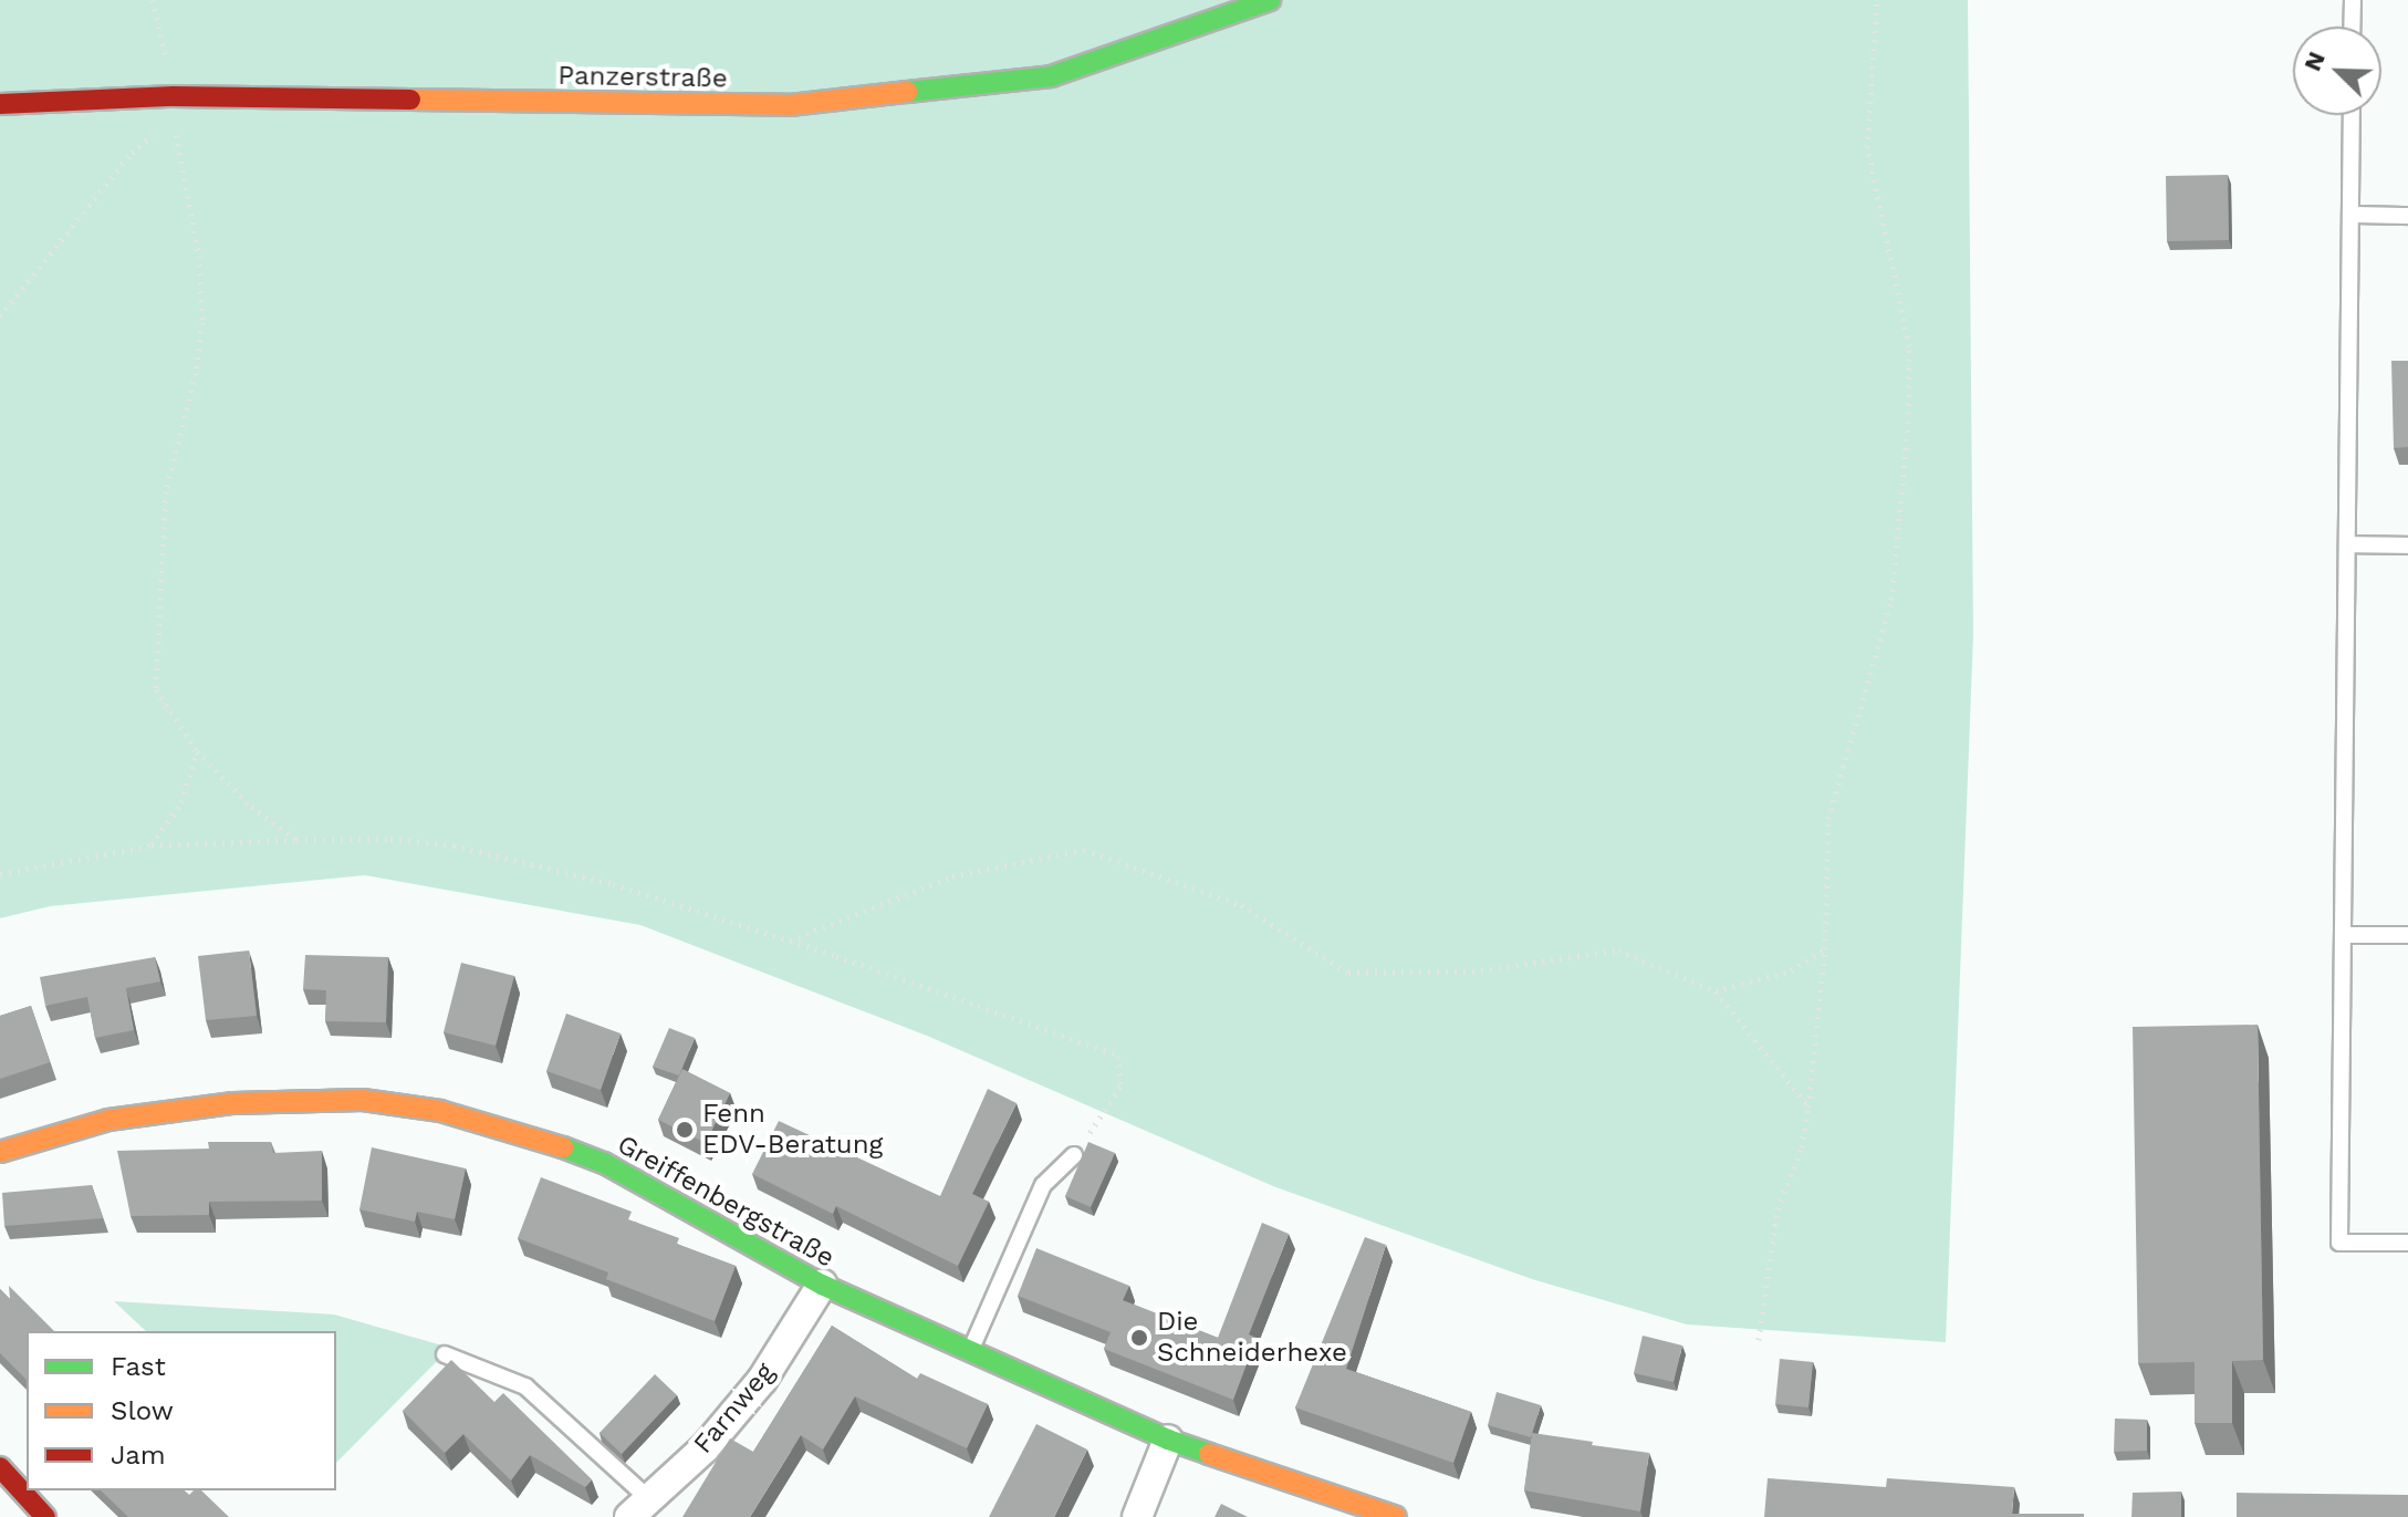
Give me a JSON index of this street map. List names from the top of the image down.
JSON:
{
  "streets": {
    "street": ["Panzerstraße", "Greiffenbergstraße", "Farnweg"]
  },
  "crossings": [
    ["Greiffenbergstraße", "Farnweg"]
  ],
  "places": ["Fenn EDV-Beratung", "Die Schneiderhexe"],
  "legend": ["Fast", "Slow", "Jam"],
  "north": "top left"
}
